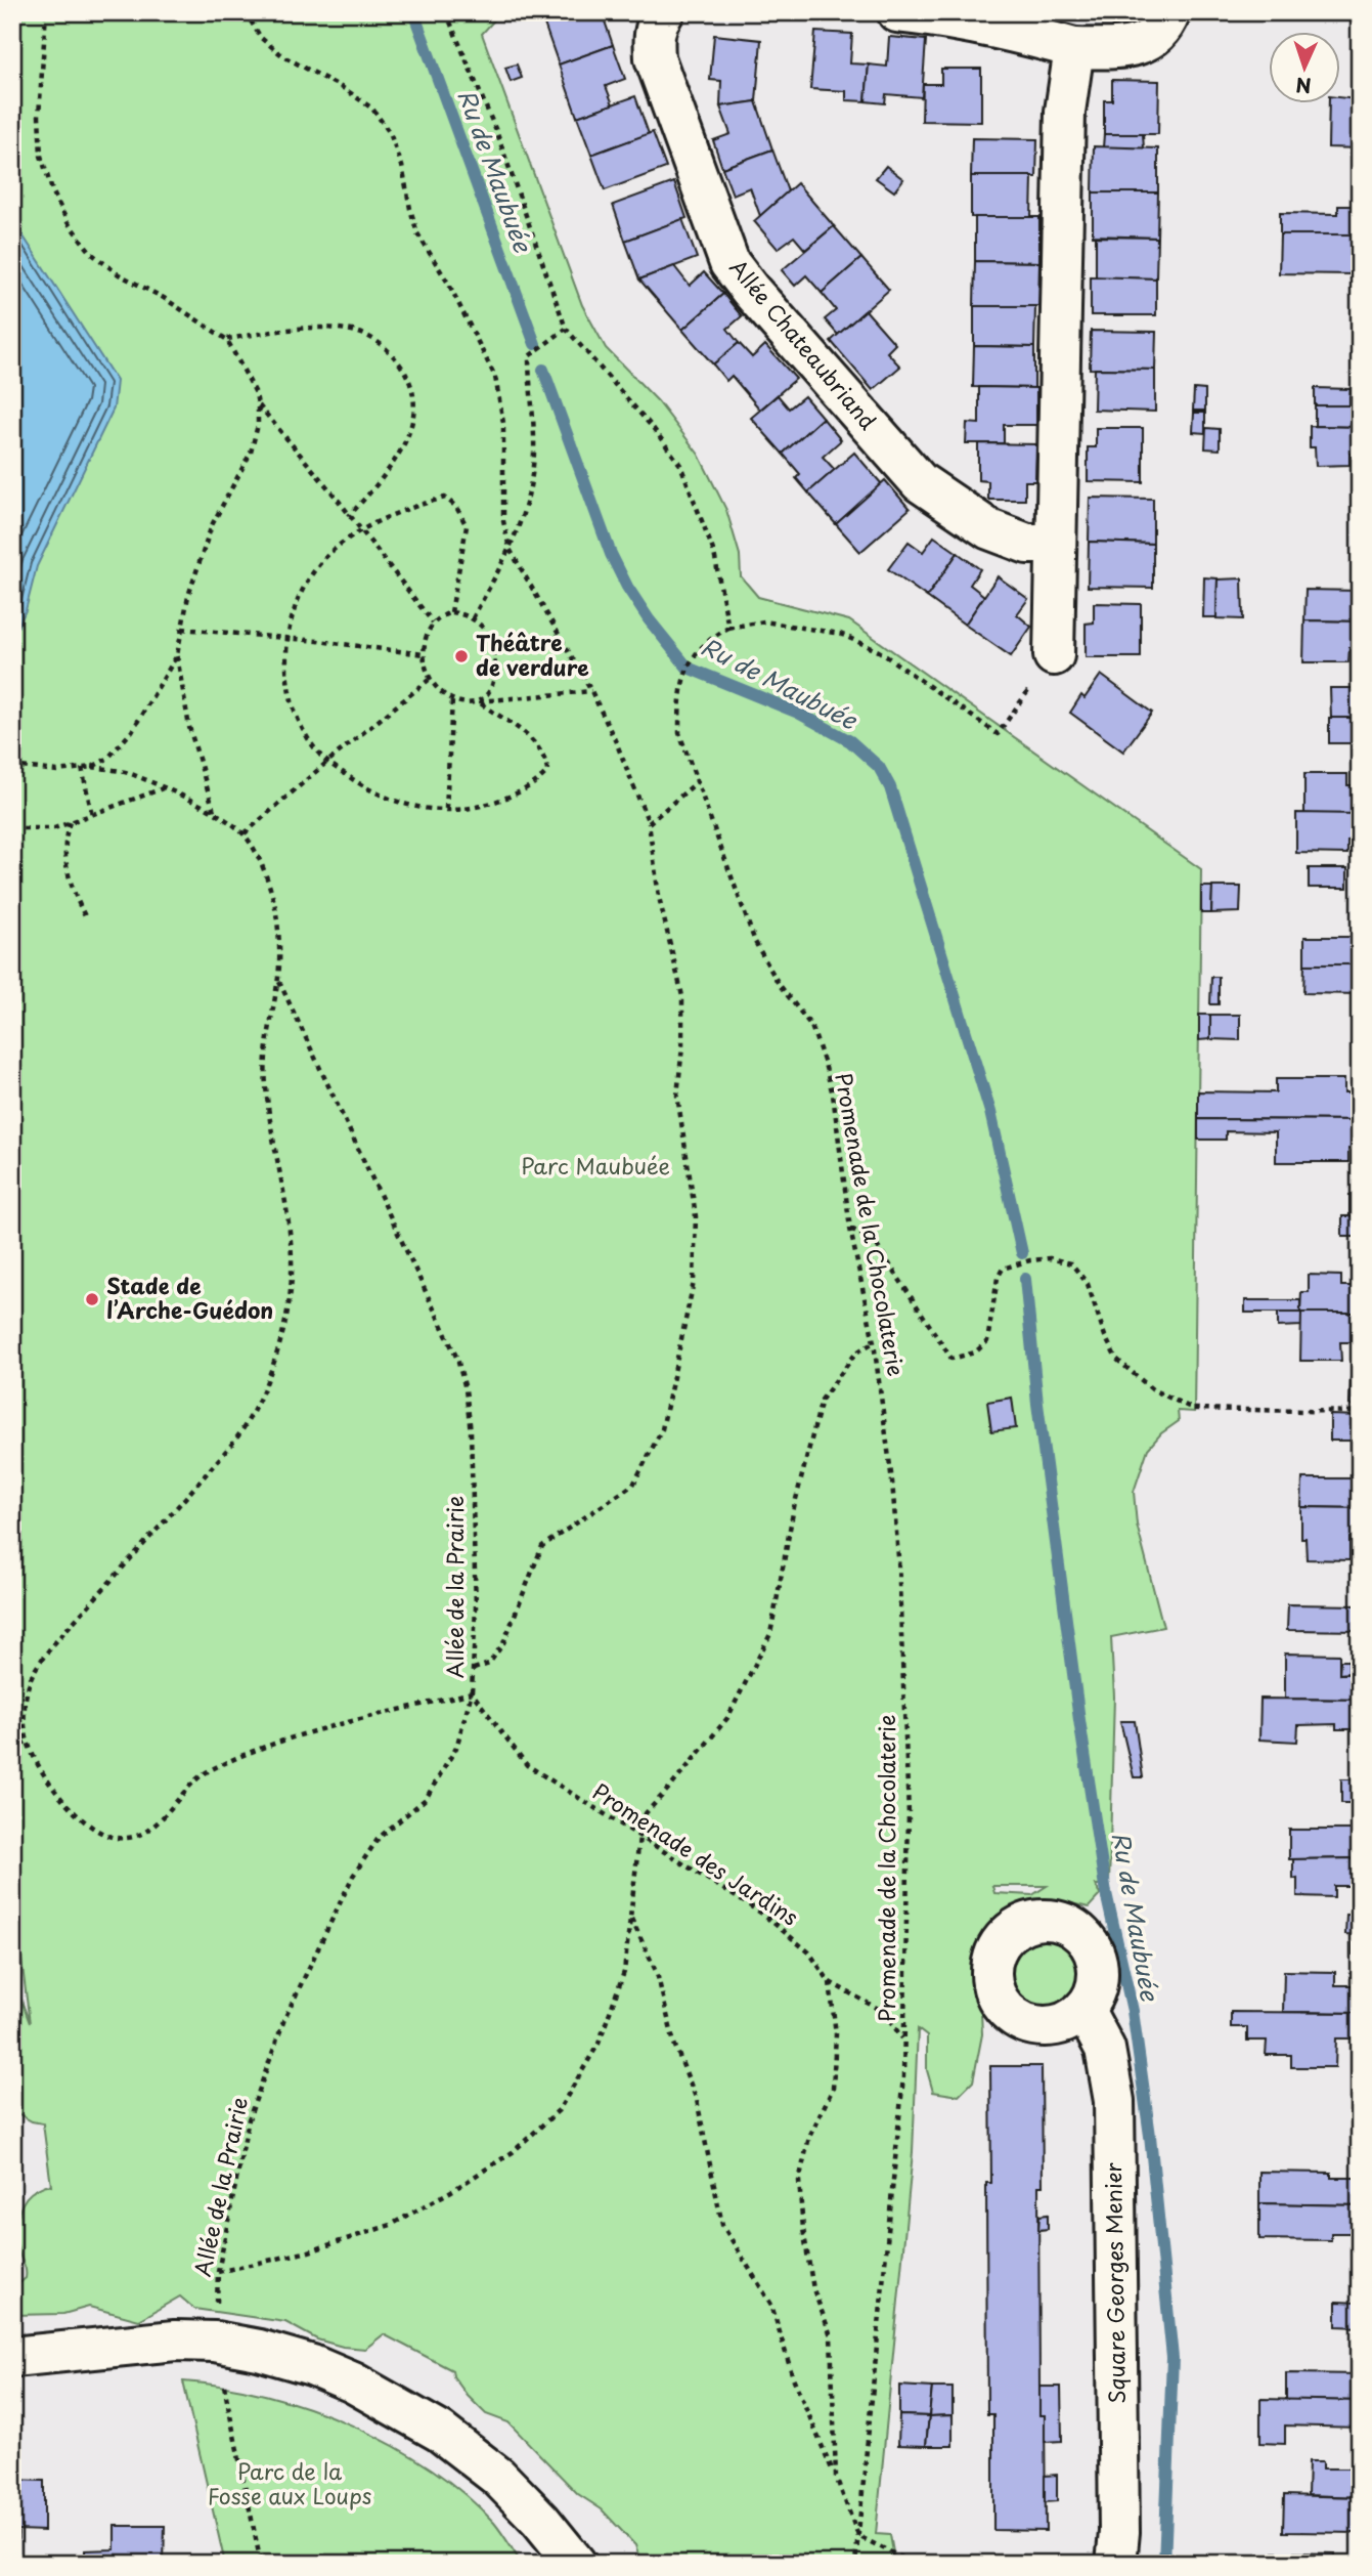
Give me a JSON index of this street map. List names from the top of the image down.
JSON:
{
  "streets": {
    "street": ["Allée Chateaubriand", "Square Georges Menier"],
    "path": ["Promenade de la Chocolaterie", "Allée de la Prairie", "Promenade des Jardins"]
  },
  "crossings": [
    ["Promenade de la Chocolaterie", "Promenade des Jardins"],
    ["Allée de la Prairie", "Promenade des Jardins"]
  ],
  "water": ["Ru de Maubuée"],
  "parks": ["Parc Maubuée", "Parc de la Fosse aux Loups"],
  "places": ["Théâtre de verdure", "Stade de l’Arche-Guédon"],
  "north": "bottom"
}
